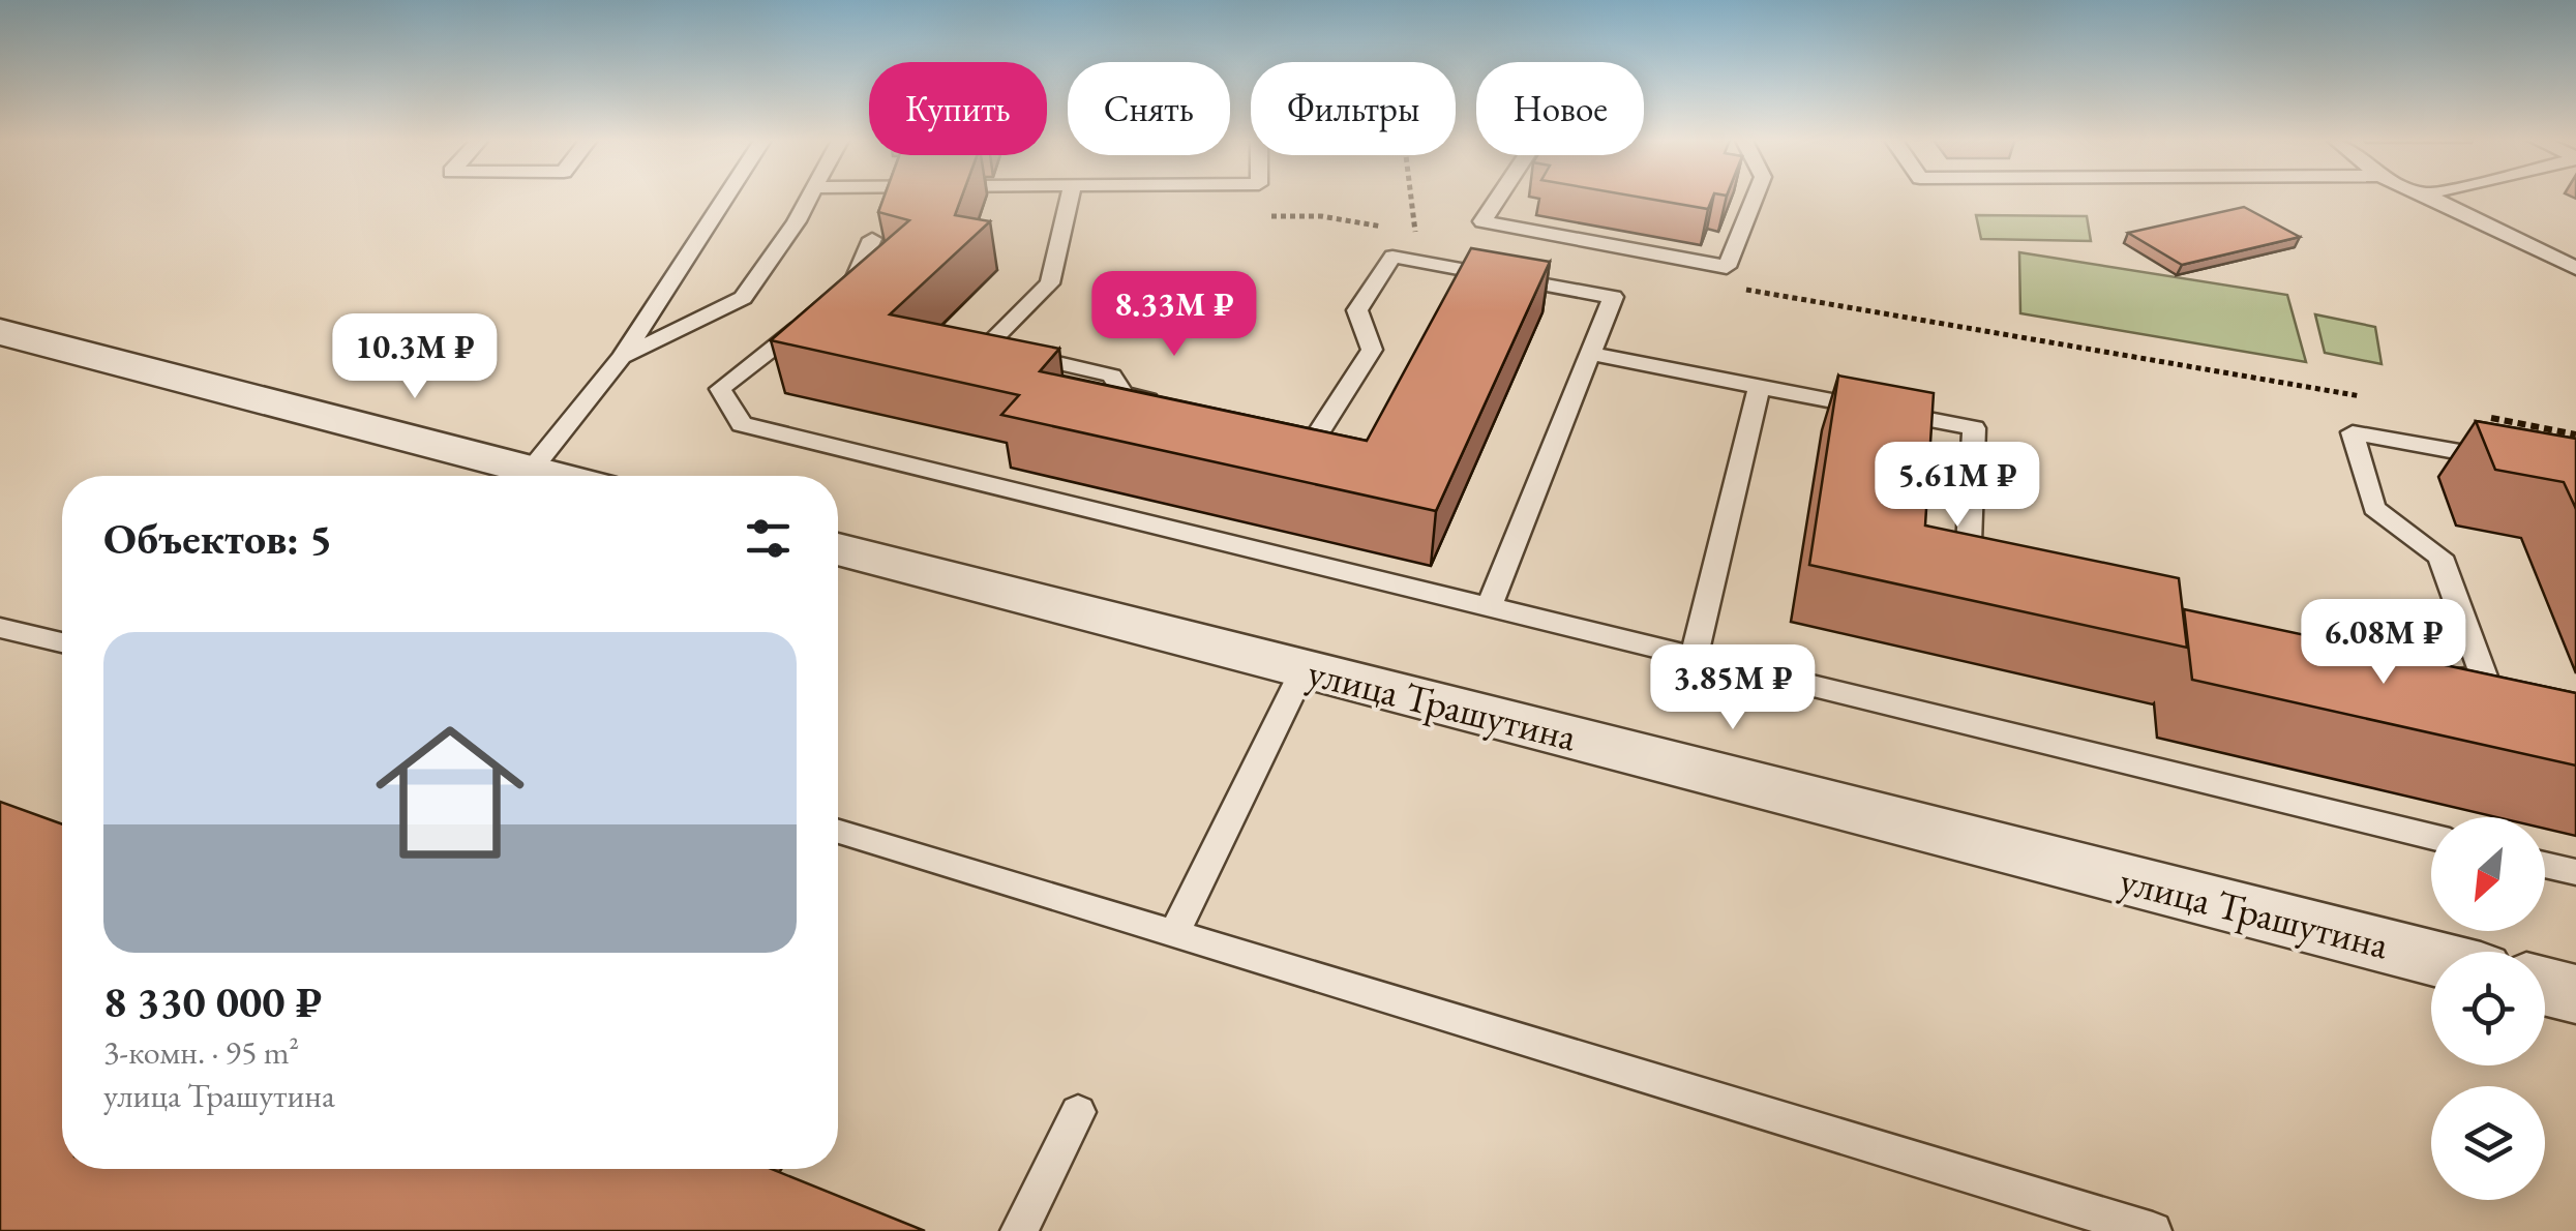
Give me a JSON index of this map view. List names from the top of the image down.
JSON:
{
  "streets": {
    "street": ["улица Трашутина"]
  },
  "north": "bottom left",
  "page": {
    "chip": [
      "Купить",
      "Снять",
      "Фильтры",
      "Новое"
    ],
    "price": [
      "8.33M ₽",
      "10.3M ₽",
      "5.61M ₽",
      "6.08M ₽",
      "3.85M ₽"
    ],
    "heading": "Объектов: 5",
    "list": [
      {
        "name": "8 330 000 ₽",
        "note": "3-комн. · 95 m² · улица Трашутина"
      }
    ]
  }
}
